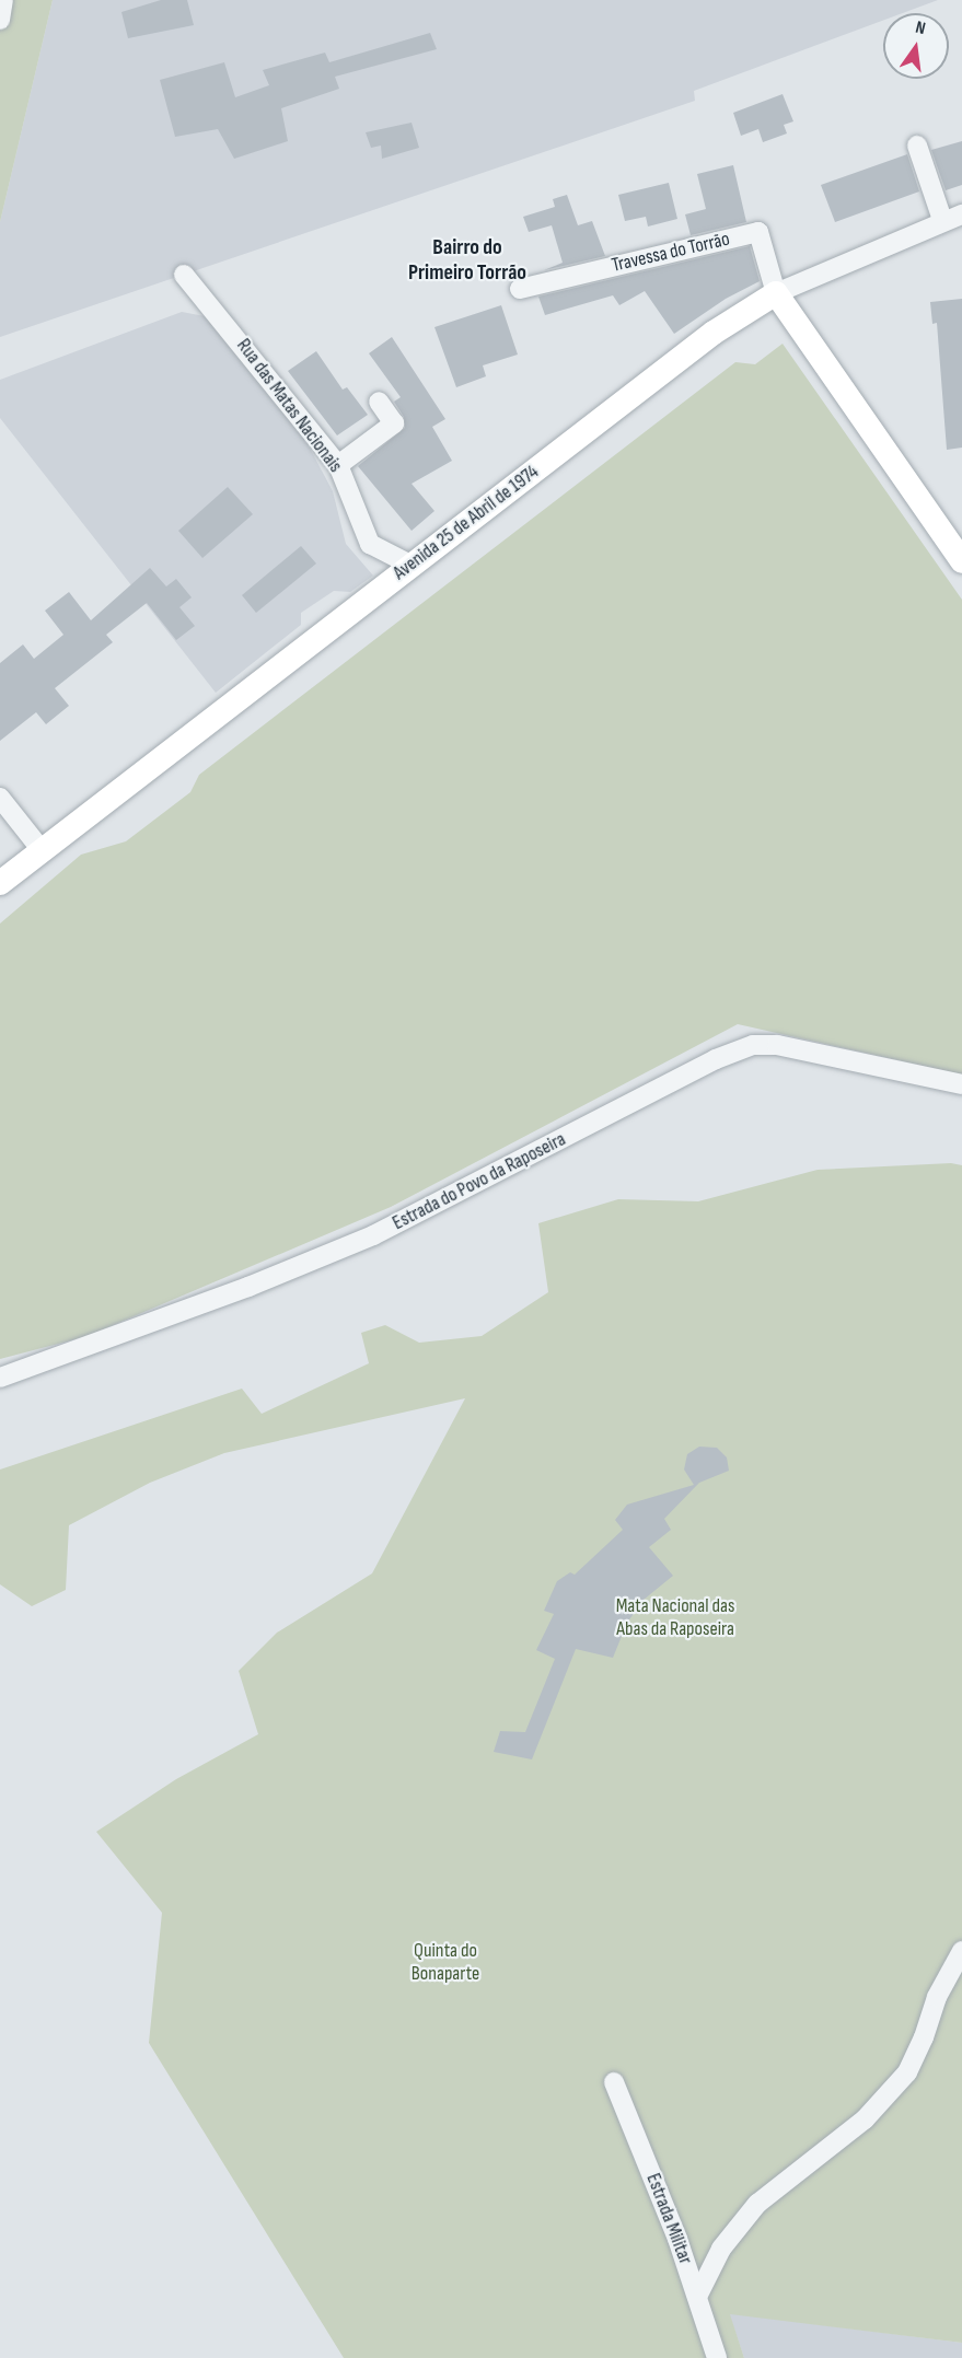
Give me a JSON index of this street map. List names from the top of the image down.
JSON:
{
  "streets": {
    "main road": ["Avenida 25 de Abril de 1974"],
    "street": [
      "Travessa do Torrão",
      "Rua das Matas Nacionais",
      "Estrada do Povo da Raposeira",
      "Estrada Militar"
    ]
  },
  "crossings": [
    ["Travessa do Torrão", "Avenida 25 de Abril de 1974"],
    ["Rua das Matas Nacionais", "Avenida 25 de Abril de 1974"]
  ],
  "districts": ["Bairro do Primeiro Torrão"],
  "parks": ["Mata Nacional das Abas da Raposeira", "Quinta do Bonaparte"],
  "north": "top"
}
